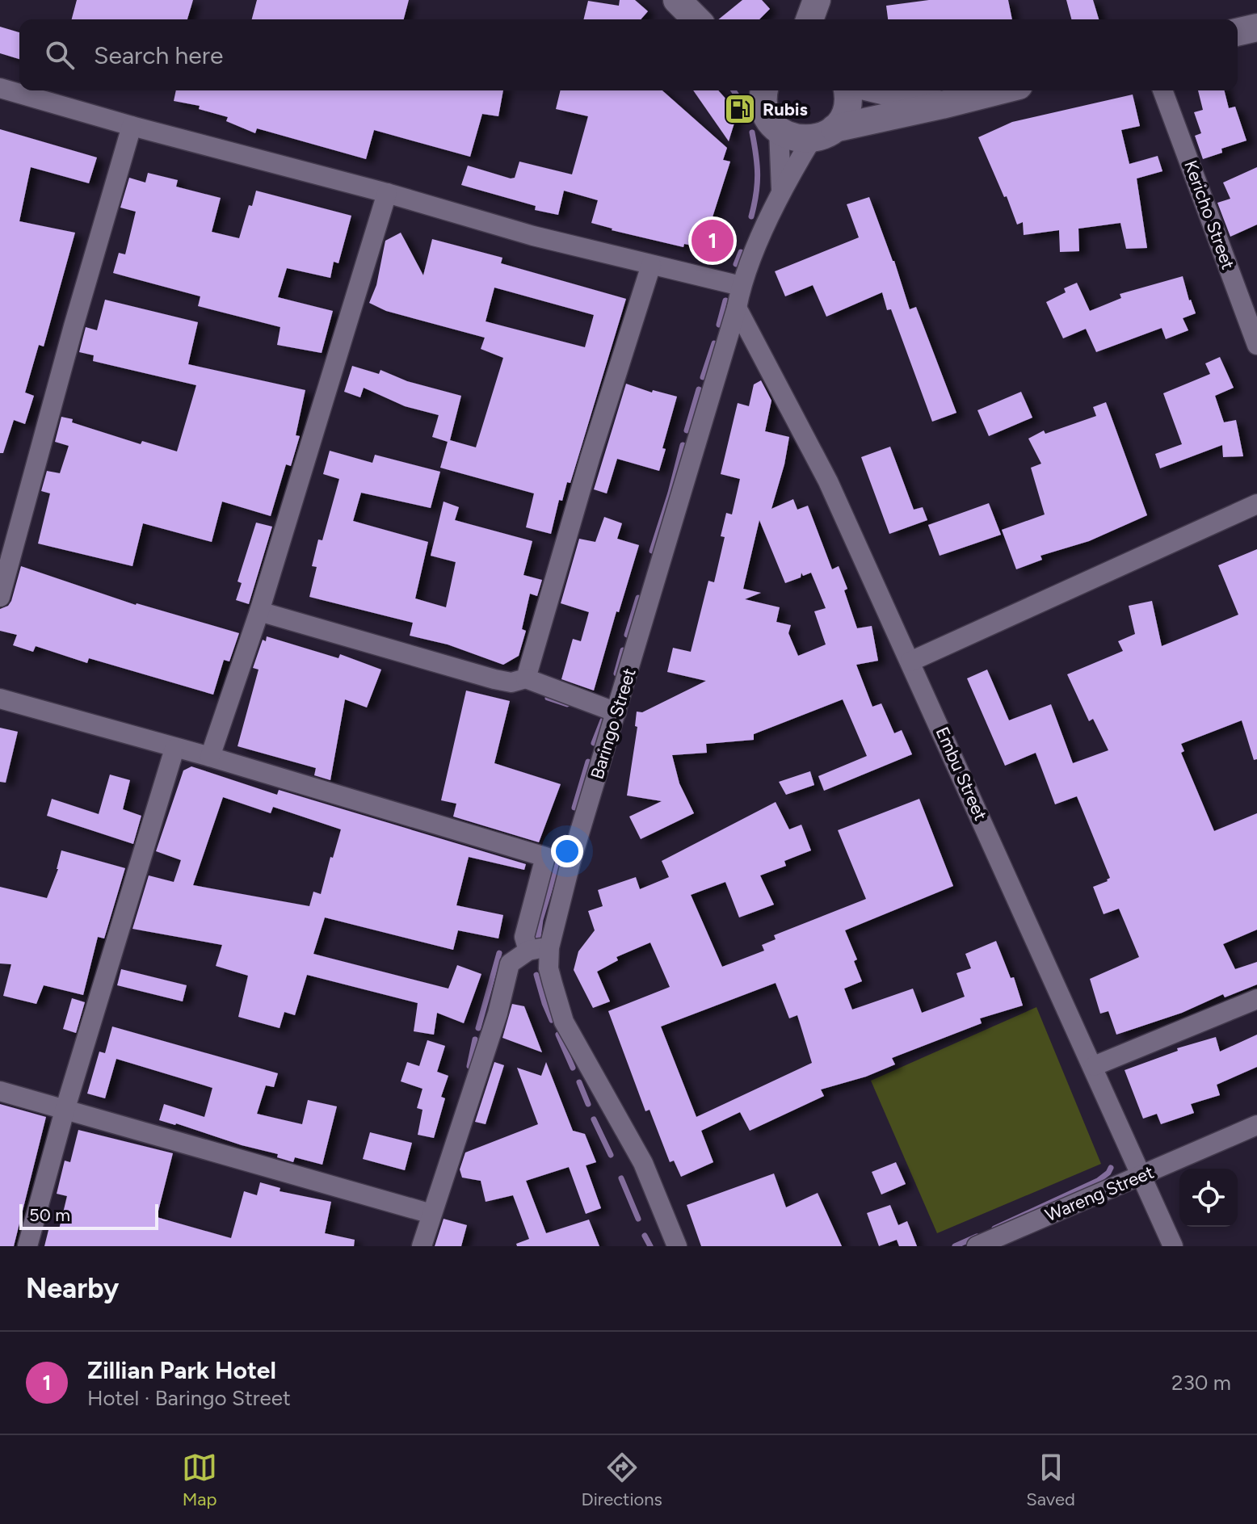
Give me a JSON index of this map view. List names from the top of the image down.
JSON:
{
  "streets": {
    "street": [
      "Kericho Street",
      "Baringo Street",
      "Embu Street",
      "Wareng Street"
    ]
  },
  "crossings": [
    ["Baringo Street", "Embu Street"],
    ["Embu Street", "Wareng Street"]
  ],
  "places": {
    "fuel station": ["Rubis"]
  },
  "scale_bar": "50 m",
  "page": {
    "search": "Search here",
    "pins": "1",
    "scale": "50 m",
    "heading": "Nearby",
    "list": [
      {
        "mark": "1",
        "name": "Zillian Park Hotel",
        "note": "Hotel · Baringo Street",
        "value": "230 m"
      }
    ],
    "nav": ["Map", "Directions", "Saved"]
  }
}
